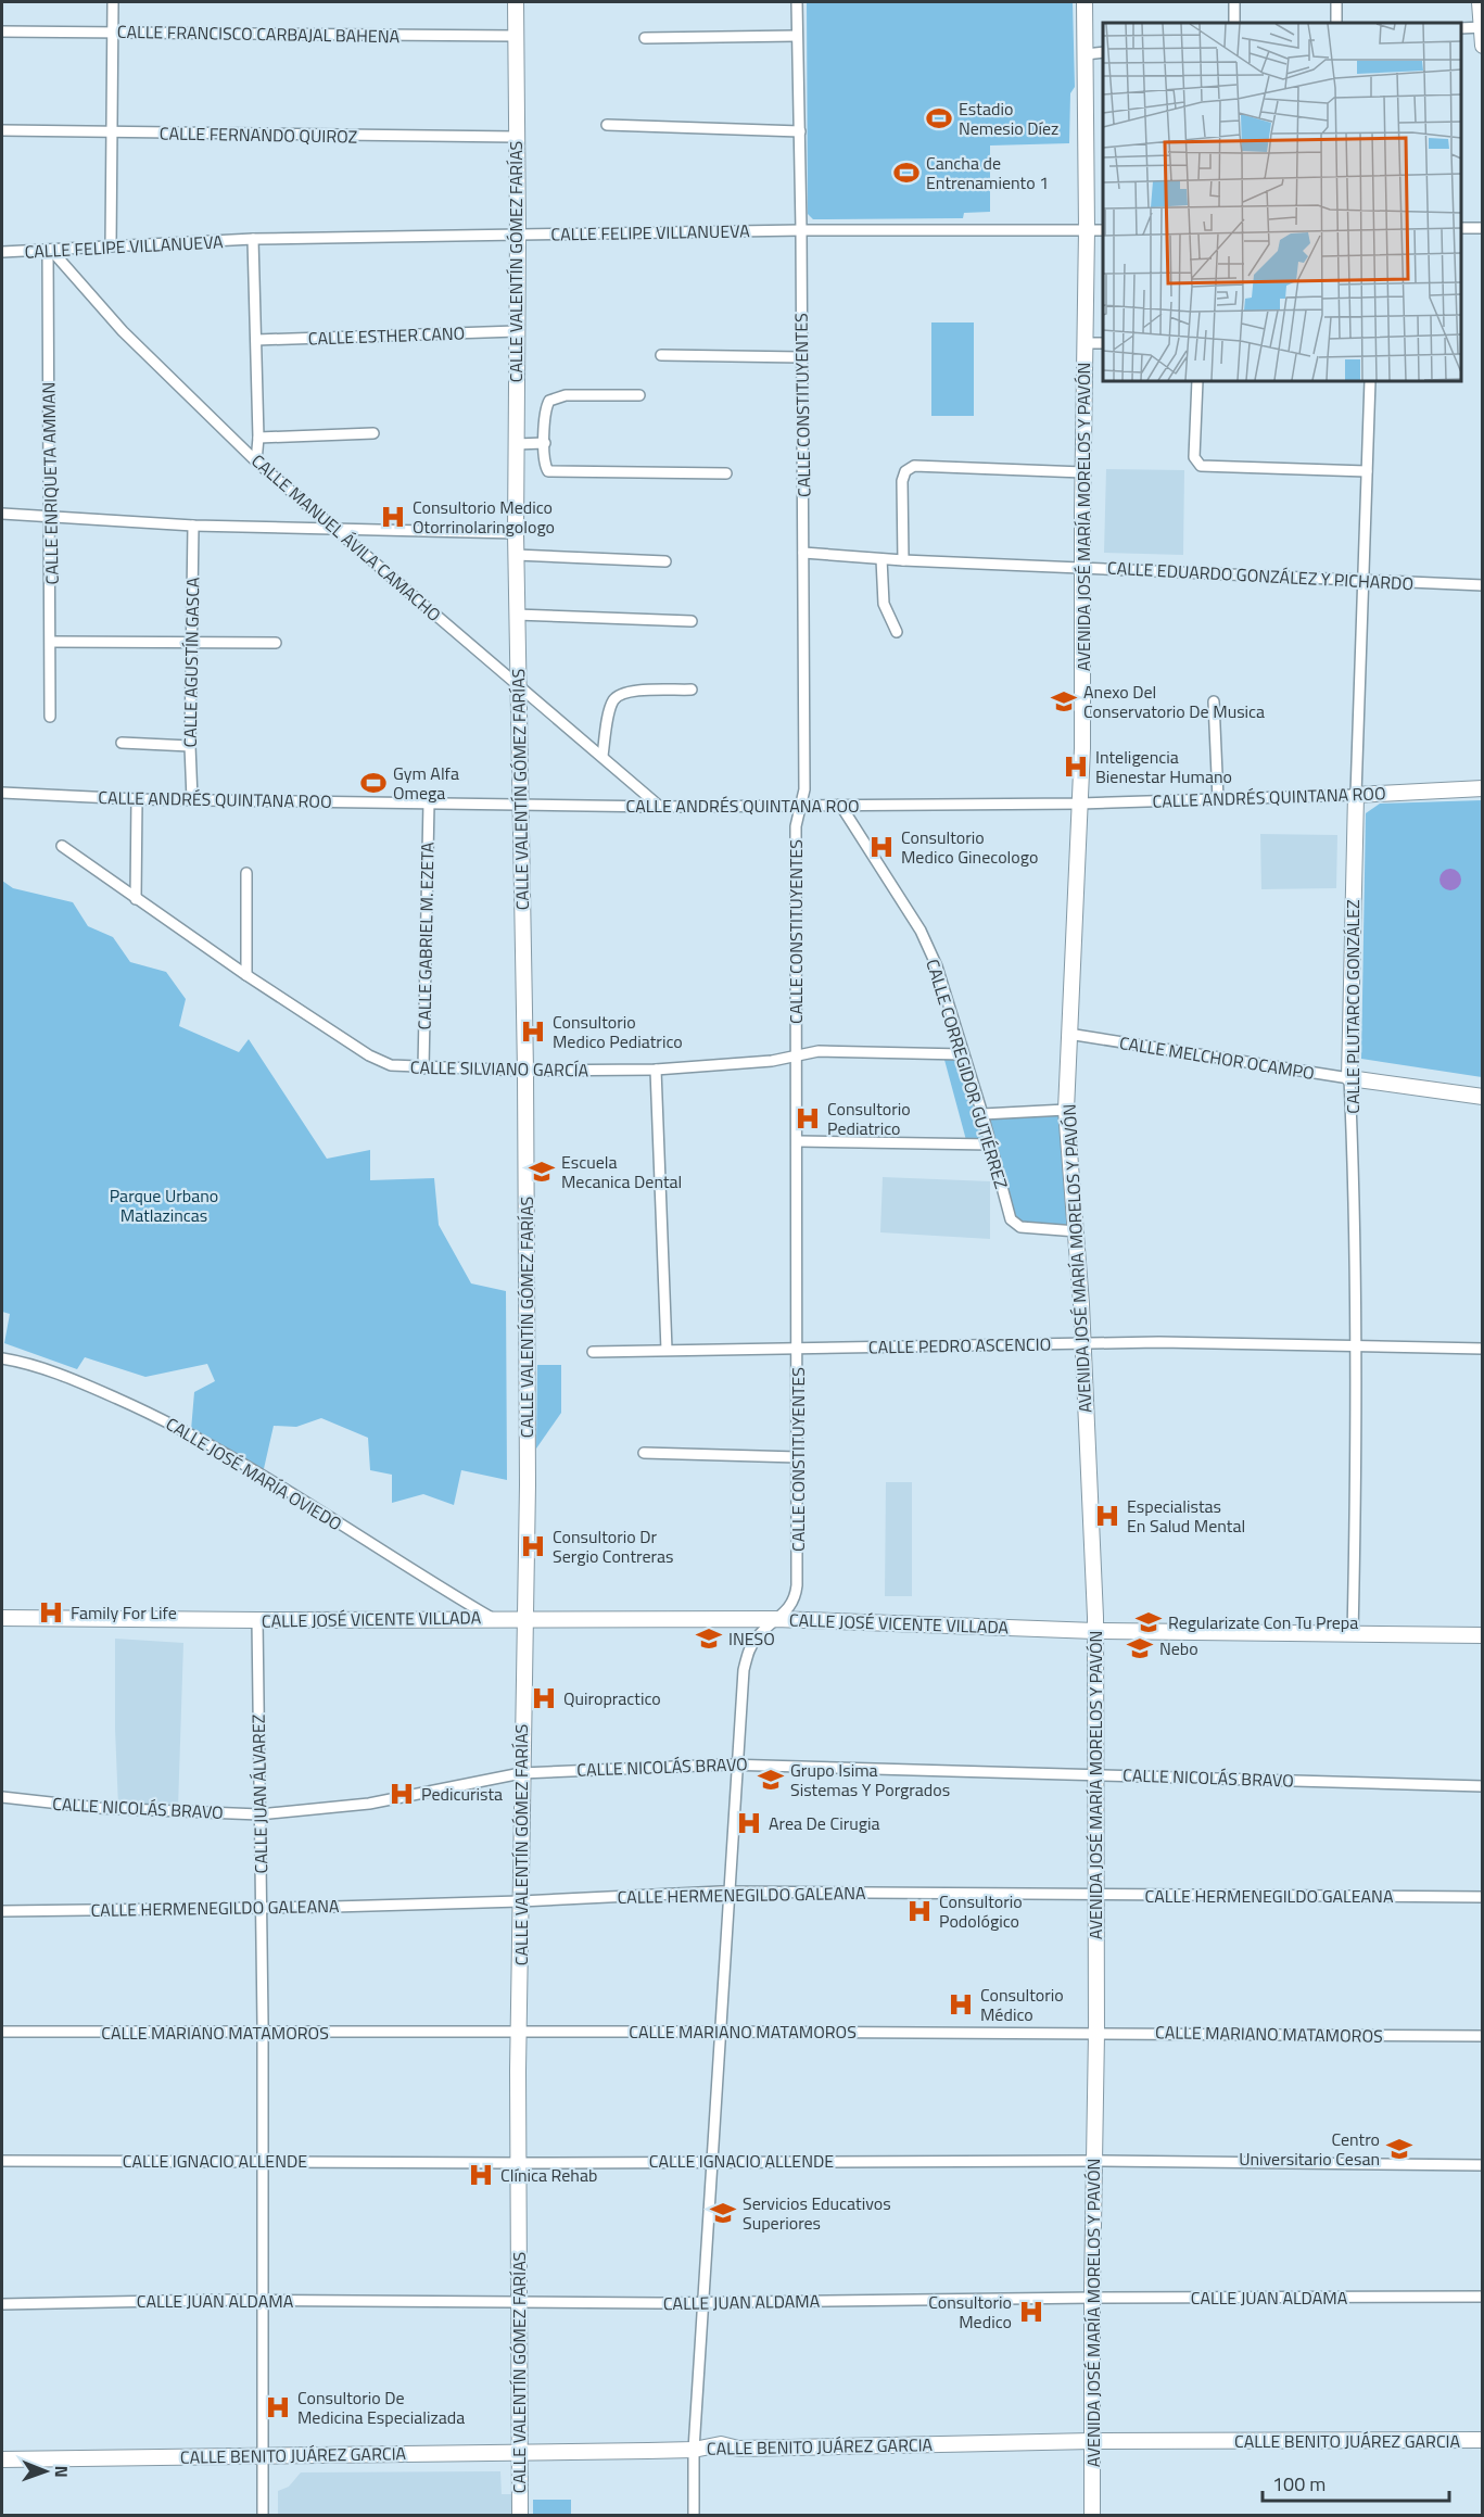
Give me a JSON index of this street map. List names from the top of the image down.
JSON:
{
  "streets": {
    "main road": [
      "CALLE VALENTÍN GÓMEZ FARÍAS",
      "AVENIDA JOSÉ MARÍA MORELOS Y PAVÓN",
      "CALLE ANDRÉS QUINTANA ROO",
      "CALLE PLUTARCO GONZÁLEZ",
      "CALLE MELCHOR OCAMPO",
      "CALLE JOSÉ VICENTE VILLADA",
      "CALLE BENITO JUÁREZ GARCIA"
    ],
    "street": [
      "CALLE FRANCISCO CARBAJAL BAHENA",
      "CALLE FERNANDO QUIROZ",
      "CALLE FELIPE VILLANUEVA",
      "CALLE ESTHER CANO",
      "CALLE CONSTITUYENTES",
      "CALLE ENRIQUETA AMMAN",
      "CALLE MANUEL ÁVILA CAMACHO",
      "CALLE EDUARDO GONZÁLEZ Y PICHARDO",
      "CALLE AGUSTÍN GASCA",
      "CALLE GABRIEL M. EZETA",
      "CALLE SILVIANO GARCÍA",
      "CALLE CORREGIDOR GUTIÉRREZ",
      "CALLE PEDRO ASCENCIO",
      "CALLE JOSÉ MARÍA OVIEDO",
      "CALLE NICOLÁS BRAVO",
      "CALLE JUAN ÁLVAREZ",
      "CALLE HERMENEGILDO GALEANA",
      "CALLE MARIANO MATAMOROS",
      "CALLE IGNACIO ALLENDE",
      "CALLE JUAN ALDAMA"
    ]
  },
  "crossings": [
    ["CALLE FRANCISCO CARBAJAL BAHENA", "CALLE VALENTÍN GÓMEZ FARÍAS"],
    ["CALLE FERNANDO QUIROZ", "CALLE VALENTÍN GÓMEZ FARÍAS"],
    ["CALLE FELIPE VILLANUEVA", "CALLE VALENTÍN GÓMEZ FARÍAS"],
    ["CALLE FELIPE VILLANUEVA", "CALLE CONSTITUYENTES"],
    ["CALLE FELIPE VILLANUEVA", "CALLE ENRIQUETA AMMAN"],
    ["CALLE FELIPE VILLANUEVA", "AVENIDA JOSÉ MARÍA MORELOS Y PAVÓN"],
    ["CALLE FELIPE VILLANUEVA", "CALLE MANUEL ÁVILA CAMACHO"],
    ["CALLE VALENTÍN GÓMEZ FARÍAS", "CALLE ESTHER CANO"],
    ["CALLE VALENTÍN GÓMEZ FARÍAS", "CALLE MANUEL ÁVILA CAMACHO"],
    ["CALLE VALENTÍN GÓMEZ FARÍAS", "CALLE ANDRÉS QUINTANA ROO"],
    ["CALLE VALENTÍN GÓMEZ FARÍAS", "CALLE SILVIANO GARCÍA"],
    ["CALLE VALENTÍN GÓMEZ FARÍAS", "CALLE JOSÉ VICENTE VILLADA"],
    ["CALLE VALENTÍN GÓMEZ FARÍAS", "CALLE NICOLÁS BRAVO"],
    ["CALLE VALENTÍN GÓMEZ FARÍAS", "CALLE HERMENEGILDO GALEANA"],
    ["CALLE VALENTÍN GÓMEZ FARÍAS", "CALLE MARIANO MATAMOROS"],
    ["CALLE VALENTÍN GÓMEZ FARÍAS", "CALLE IGNACIO ALLENDE"],
    ["CALLE VALENTÍN GÓMEZ FARÍAS", "CALLE JUAN ALDAMA"],
    ["CALLE VALENTÍN GÓMEZ FARÍAS", "CALLE BENITO JUÁREZ GARCIA"],
    ["CALLE CONSTITUYENTES", "CALLE EDUARDO GONZÁLEZ Y PICHARDO"],
    ["CALLE CONSTITUYENTES", "CALLE ANDRÉS QUINTANA ROO"],
    ["CALLE CONSTITUYENTES", "CALLE SILVIANO GARCÍA"],
    ["CALLE CONSTITUYENTES", "CALLE PEDRO ASCENCIO"],
    ["CALLE CONSTITUYENTES", "CALLE JOSÉ VICENTE VILLADA"],
    ["CALLE CONSTITUYENTES", "CALLE NICOLÁS BRAVO"],
    ["CALLE CONSTITUYENTES", "CALLE HERMENEGILDO GALEANA"],
    ["CALLE CONSTITUYENTES", "CALLE MARIANO MATAMOROS"],
    ["CALLE CONSTITUYENTES", "CALLE IGNACIO ALLENDE"],
    ["CALLE CONSTITUYENTES", "CALLE JUAN ALDAMA"],
    ["CALLE CONSTITUYENTES", "CALLE BENITO JUÁREZ GARCIA"],
    ["CALLE ENRIQUETA AMMAN", "CALLE MANUEL ÁVILA CAMACHO"],
    ["AVENIDA JOSÉ MARÍA MORELOS Y PAVÓN", "CALLE EDUARDO GONZÁLEZ Y PICHARDO"],
    ["AVENIDA JOSÉ MARÍA MORELOS Y PAVÓN", "CALLE ANDRÉS QUINTANA ROO"],
    ["AVENIDA JOSÉ MARÍA MORELOS Y PAVÓN", "CALLE MELCHOR OCAMPO"],
    ["AVENIDA JOSÉ MARÍA MORELOS Y PAVÓN", "CALLE CORREGIDOR GUTIÉRREZ"],
    ["AVENIDA JOSÉ MARÍA MORELOS Y PAVÓN", "CALLE PEDRO ASCENCIO"],
    ["AVENIDA JOSÉ MARÍA MORELOS Y PAVÓN", "CALLE JOSÉ VICENTE VILLADA"],
    ["AVENIDA JOSÉ MARÍA MORELOS Y PAVÓN", "CALLE NICOLÁS BRAVO"],
    ["AVENIDA JOSÉ MARÍA MORELOS Y PAVÓN", "CALLE HERMENEGILDO GALEANA"],
    ["AVENIDA JOSÉ MARÍA MORELOS Y PAVÓN", "CALLE MARIANO MATAMOROS"],
    ["AVENIDA JOSÉ MARÍA MORELOS Y PAVÓN", "CALLE IGNACIO ALLENDE"],
    ["AVENIDA JOSÉ MARÍA MORELOS Y PAVÓN", "CALLE JUAN ALDAMA"],
    ["AVENIDA JOSÉ MARÍA MORELOS Y PAVÓN", "CALLE BENITO JUÁREZ GARCIA"],
    ["CALLE MANUEL ÁVILA CAMACHO", "CALLE ANDRÉS QUINTANA ROO"],
    ["CALLE EDUARDO GONZÁLEZ Y PICHARDO", "CALLE PLUTARCO GONZÁLEZ"],
    ["CALLE AGUSTÍN GASCA", "CALLE ANDRÉS QUINTANA ROO"],
    ["CALLE ANDRÉS QUINTANA ROO", "CALLE GABRIEL M. EZETA"],
    ["CALLE ANDRÉS QUINTANA ROO", "CALLE PLUTARCO GONZÁLEZ"],
    ["CALLE ANDRÉS QUINTANA ROO", "CALLE CORREGIDOR GUTIÉRREZ"],
    ["CALLE GABRIEL M. EZETA", "CALLE SILVIANO GARCÍA"],
    ["CALLE PLUTARCO GONZÁLEZ", "CALLE MELCHOR OCAMPO"],
    ["CALLE PLUTARCO GONZÁLEZ", "CALLE PEDRO ASCENCIO"],
    ["CALLE PLUTARCO GONZÁLEZ", "CALLE JOSÉ VICENTE VILLADA"],
    ["CALLE SILVIANO GARCÍA", "CALLE CORREGIDOR GUTIÉRREZ"],
    ["CALLE JOSÉ MARÍA OVIEDO", "CALLE JOSÉ VICENTE VILLADA"],
    ["CALLE JOSÉ VICENTE VILLADA", "CALLE JUAN ÁLVAREZ"],
    ["CALLE NICOLÁS BRAVO", "CALLE JUAN ÁLVAREZ"],
    ["CALLE JUAN ÁLVAREZ", "CALLE HERMENEGILDO GALEANA"],
    ["CALLE JUAN ÁLVAREZ", "CALLE MARIANO MATAMOROS"],
    ["CALLE JUAN ÁLVAREZ", "CALLE IGNACIO ALLENDE"],
    ["CALLE JUAN ÁLVAREZ", "CALLE JUAN ALDAMA"],
    ["CALLE JUAN ÁLVAREZ", "CALLE BENITO JUÁREZ GARCIA"]
  ],
  "parks": ["Parque Urbano Matlazincas"],
  "places": {
    "sports": ["Estadio Nemesio Díez", "Cancha de Entrenamiento 1", "Gym Alfa Omega"],
    "hospital": [
      "Consultorio Medico Otorrinolaringologo",
      "Inteligencia Bienestar Humano",
      "Consultorio Medico Ginecologo",
      "Consultorio Medico Pediatrico",
      "Consultorio Pediatrico",
      "Especialistas En Salud Mental",
      "Consultorio Dr Sergio Contreras",
      "Family For Life",
      "Quiropractico",
      "Pedicurista",
      "Area De Cirugia",
      "Consultorio Podológico",
      "Consultorio Médico",
      "Clínica Rehab",
      "Consultorio Medico",
      "Consultorio De Medicina Especializada"
    ],
    "school or university": [
      "Anexo Del Conservatorio De Musica",
      "Escuela Mecanica Dental",
      "Regularizate Con Tu Prepa",
      "INESO",
      "Nebo",
      "Grupo Isima Sistemas Y Porgrados",
      "Centro Universitario Cesan",
      "Servicios Educativos Superiores"
    ]
  },
  "scale_bar": "100 m",
  "north": "right"
}
